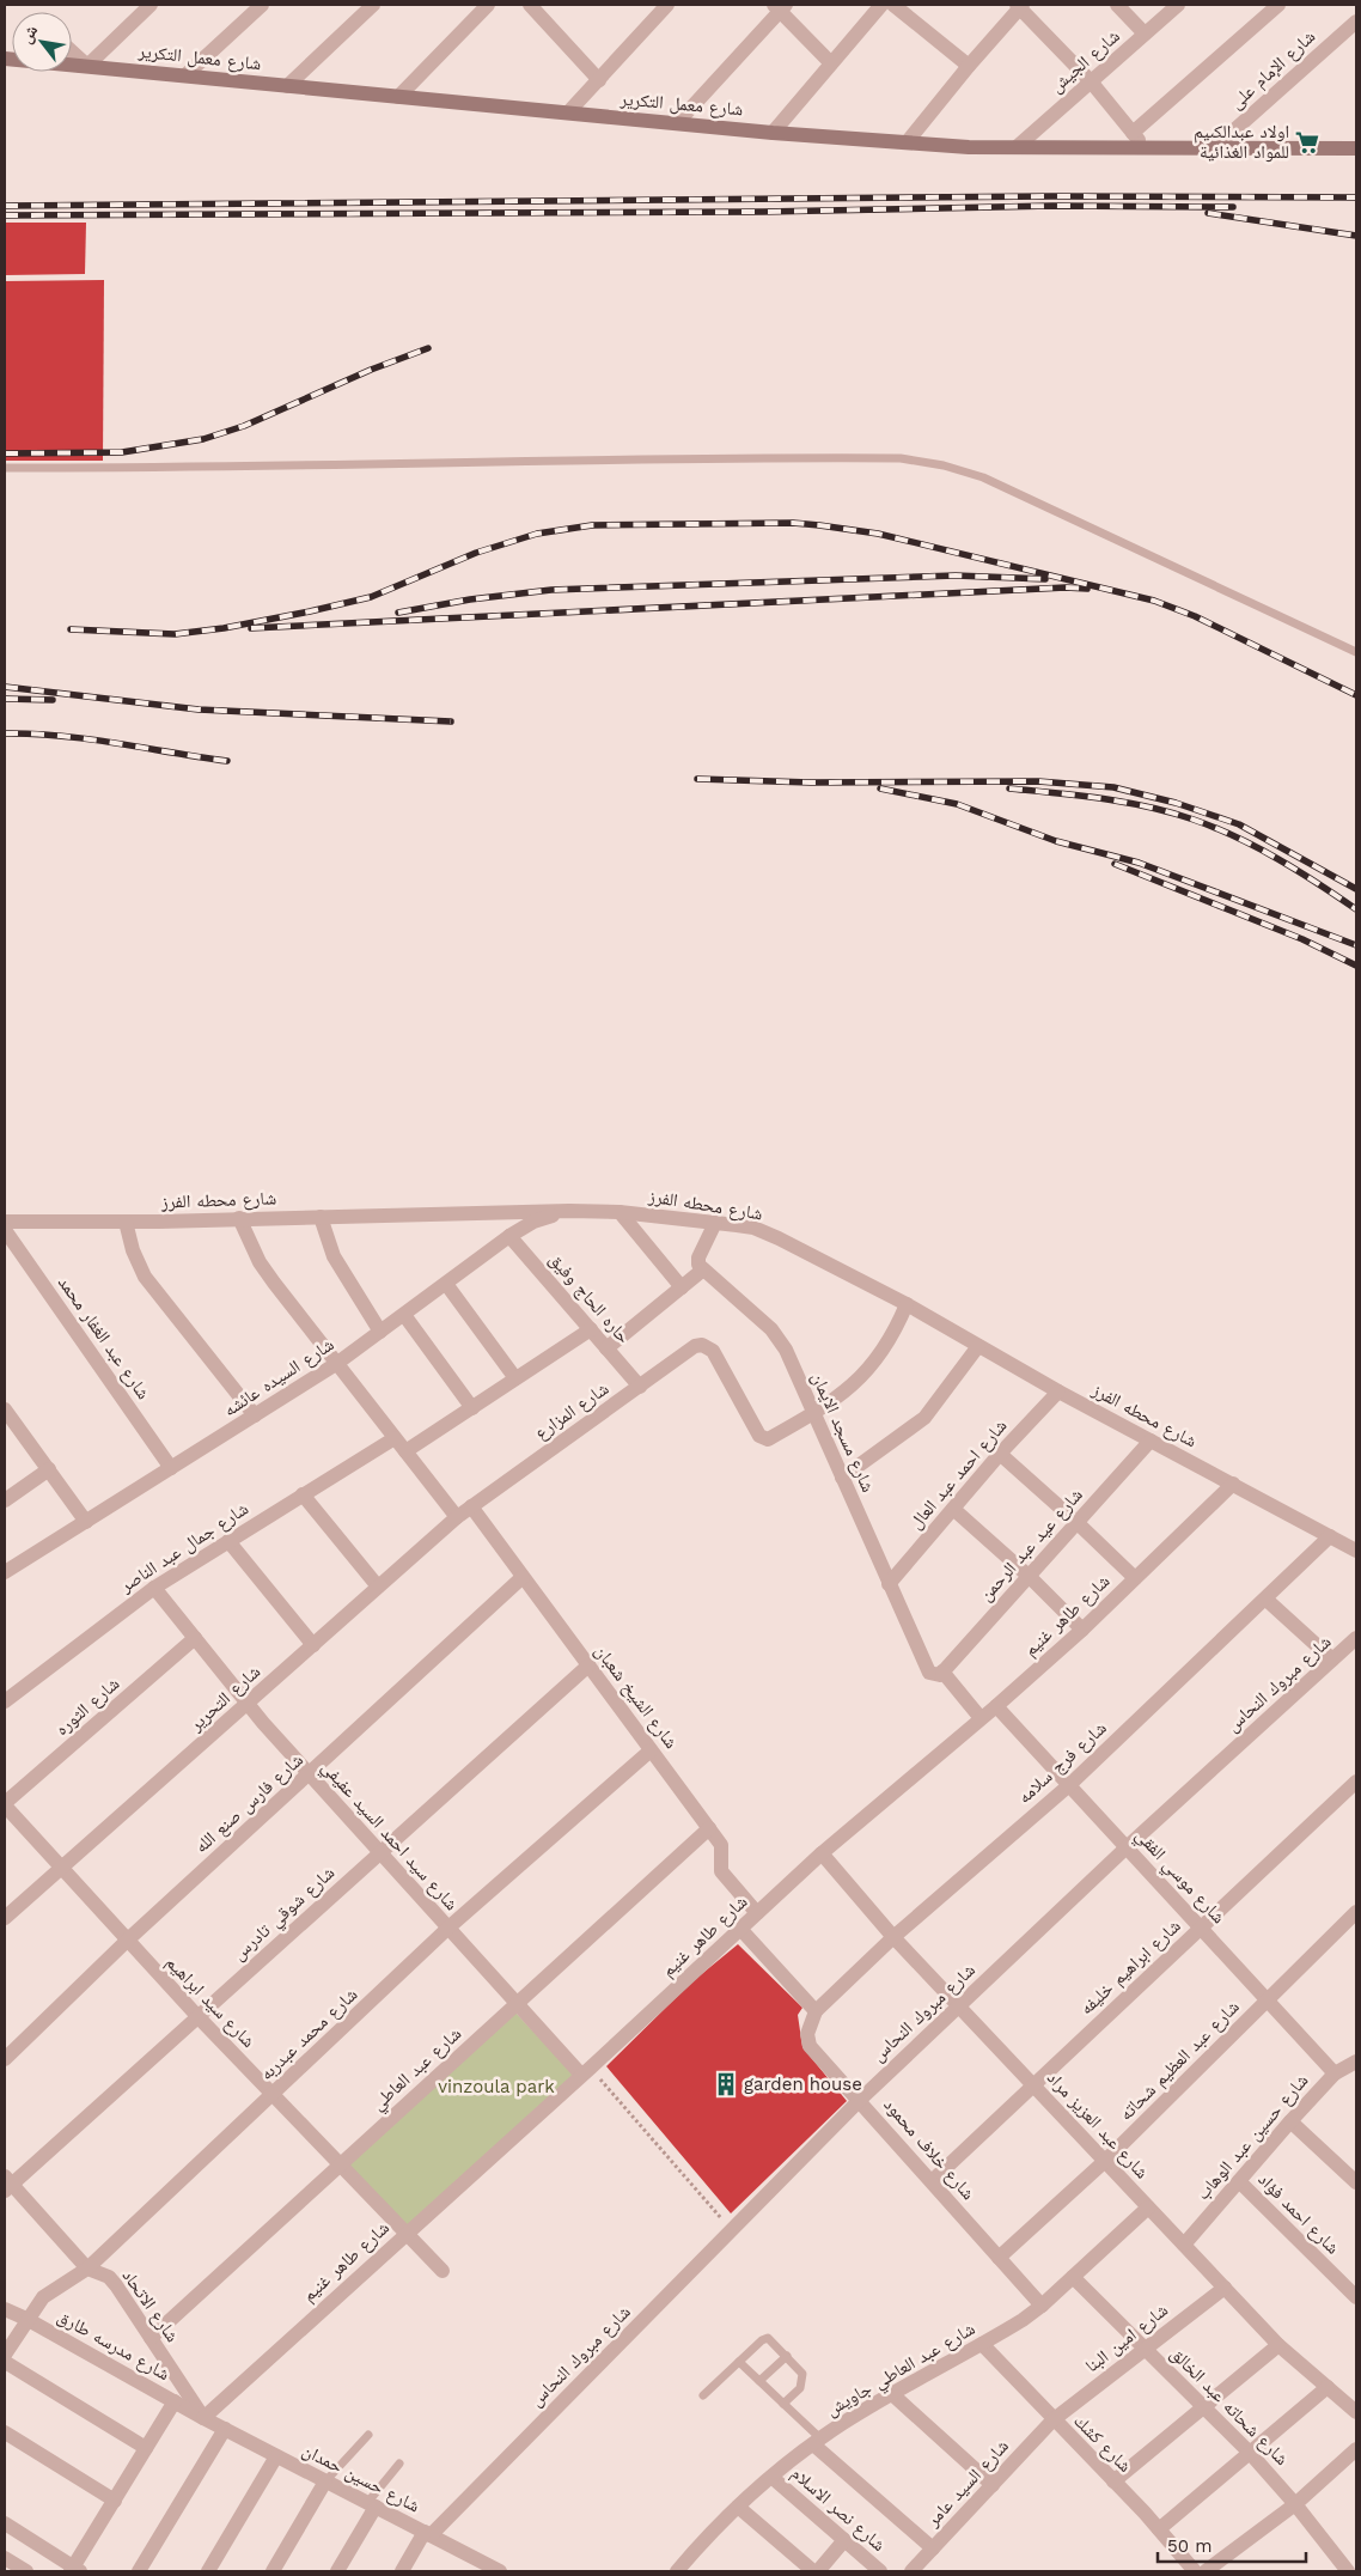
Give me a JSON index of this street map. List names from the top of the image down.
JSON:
{
  "streets": {
    "street": [
      "شارع معمل التكرير",
      "شارع الجيش",
      "شارع الإمام على",
      "شارع محطه الفرز",
      "حاره الحاج وفيق",
      "شارع عبد الغفار محمد",
      "شارع السيده عائشه",
      "شارع المزارع",
      "شارع مسجد الايمان",
      "شارع احمد عبد العال",
      "شارع عيد عبد الرحمن",
      "شارع جمال عبد الناصر",
      "شارع طاهر غنيم",
      "شارع مبروك النحاس",
      "شارع الشيخ شعبان",
      "شارع التحرير",
      "شارع الثوره",
      "شارع فرج سلامه",
      "شارع فارس صنع الله",
      "شارع سيد احمد السيد عفيفي",
      "شارع موسي الفقي",
      "شارع شوقي تادرس",
      "شارع ابراهيم خليفه",
      "شارع سيد ابراهيم",
      "شارع محمد عبدربه",
      "شارع عبد العظيم شحاته",
      "شارع عبد العاطي",
      "شارع عبد العزيز مراد",
      "شارع حسين عبد الوهاب",
      "شارع خلاف محمود",
      "شارع احمد فؤاد",
      "شارع الاتحاد",
      "شارع امين البنا",
      "شارع مدرسه طارق",
      "شارع عبد العاطي جاويش",
      "شارع شحاته عبد الخالق",
      "شارع كشك",
      "شارع حسين حمدان",
      "شارع السيد عامر",
      "شارع نصر الاسلام"
    ]
  },
  "crossings": [
    ["شارع معمل التكرير", "شارع الجيش"],
    ["شارع معمل التكرير", "شارع الإمام على"],
    ["شارع محطه الفرز", "شارع السيده عائشه"],
    ["شارع محطه الفرز", "شارع احمد عبد العال"],
    ["شارع محطه الفرز", "شارع عيد عبد الرحمن"],
    ["شارع محطه الفرز", "شارع طاهر غنيم"],
    ["شارع محطه الفرز", "شارع فرج سلامه"],
    ["حاره الحاج وفيق", "شارع السيده عائشه"],
    ["حاره الحاج وفيق", "شارع المزارع"],
    ["شارع عبد الغفار محمد", "شارع السيده عائشه"],
    ["شارع المزارع", "شارع مسجد الايمان"],
    ["شارع المزارع", "شارع الشيخ شعبان"],
    ["شارع المزارع", "شارع التحرير"],
    ["شارع مسجد الايمان", "شارع احمد عبد العال"],
    ["شارع مسجد الايمان", "شارع عيد عبد الرحمن"],
    ["شارع جمال عبد الناصر", "شارع سيد احمد السيد عفيفي"],
    ["شارع طاهر غنيم", "شارع الشيخ شعبان"],
    ["شارع طاهر غنيم", "شارع سيد احمد السيد عفيفي"],
    ["شارع طاهر غنيم", "شارع موسي الفقي"],
    ["شارع طاهر غنيم", "شارع سيد ابراهيم"],
    ["شارع طاهر غنيم", "شارع عبد العزيز مراد"],
    ["شارع طاهر غنيم", "شارع الاتحاد"],
    ["شارع طاهر غنيم", "شارع مدرسه طارق"],
    ["شارع طاهر غنيم", "شارع حسين حمدان"],
    ["شارع مبروك النحاس", "شارع موسي الفقي"],
    ["شارع مبروك النحاس", "شارع عبد العزيز مراد"],
    ["شارع مبروك النحاس", "شارع خلاف محمود"],
    ["شارع مبروك النحاس", "شارع حسين حمدان"],
    ["شارع الشيخ شعبان", "شارع التحرير"],
    ["شارع الشيخ شعبان", "شارع فارس صنع الله"],
    ["شارع الشيخ شعبان", "شارع شوقي تادرس"],
    ["شارع الشيخ شعبان", "شارع محمد عبدربه"],
    ["شارع الشيخ شعبان", "شارع عبد العاطي"],
    ["شارع التحرير", "شارع سيد احمد السيد عفيفي"],
    ["شارع التحرير", "شارع سيد ابراهيم"],
    ["شارع الثوره", "شارع سيد احمد السيد عفيفي"],
    ["شارع الثوره", "شارع سيد ابراهيم"],
    ["شارع فرج سلامه", "شارع موسي الفقي"],
    ["شارع فرج سلامه", "شارع عبد العزيز مراد"],
    ["شارع فرج سلامه", "شارع خلاف محمود"],
    ["شارع فارس صنع الله", "شارع سيد احمد السيد عفيفي"],
    ["شارع فارس صنع الله", "شارع سيد ابراهيم"],
    ["شارع سيد احمد السيد عفيفي", "شارع شوقي تادرس"],
    ["شارع سيد احمد السيد عفيفي", "شارع محمد عبدربه"],
    ["شارع سيد احمد السيد عفيفي", "شارع عبد العاطي"],
    ["شارع موسي الفقي", "شارع ابراهيم خليفه"],
    ["شارع موسي الفقي", "شارع عبد العظيم شحاته"],
    ["شارع موسي الفقي", "شارع حسين عبد الوهاب"],
    ["شارع شوقي تادرس", "شارع سيد ابراهيم"],
    ["شارع شوقي تادرس", "شارع الاتحاد"],
    ["شارع ابراهيم خليفه", "شارع عبد العزيز مراد"],
    ["شارع ابراهيم خليفه", "شارع خلاف محمود"],
    ["شارع سيد ابراهيم", "شارع محمد عبدربه"],
    ["شارع سيد ابراهيم", "شارع عبد العاطي"],
    ["شارع محمد عبدربه", "شارع الاتحاد"],
    ["شارع محمد عبدربه", "شارع مدرسه طارق"],
    ["شارع عبد العظيم شحاته", "شارع عبد العزيز مراد"],
    ["شارع عبد العظيم شحاته", "شارع خلاف محمود"],
    ["شارع عبد العاطي", "شارع الاتحاد"],
    ["شارع عبد العزيز مراد", "شارع حسين عبد الوهاب"],
    ["شارع عبد العزيز مراد", "شارع امين البنا"],
    ["شارع عبد العزيز مراد", "شارع عبد العاطي جاويش"],
    ["شارع حسين عبد الوهاب", "شارع احمد فؤاد"],
    ["شارع خلاف محمود", "شارع عبد العاطي جاويش"],
    ["شارع الاتحاد", "شارع مدرسه طارق"],
    ["شارع الاتحاد", "شارع حسين حمدان"],
    ["شارع امين البنا", "شارع شحاته عبد الخالق"],
    ["شارع امين البنا", "شارع كشك"],
    ["شارع امين البنا", "شارع السيد عامر"],
    ["شارع مدرسه طارق", "شارع حسين حمدان"],
    ["شارع عبد العاطي جاويش", "شارع شحاته عبد الخالق"],
    ["شارع عبد العاطي جاويش", "شارع كشك"],
    ["شارع عبد العاطي جاويش", "شارع نصر الاسلام"],
    ["شارع كشك", "شارع السيد عامر"]
  ],
  "parks": ["vinzoula park"],
  "places": {
    "supermarket": ["اولاد عبدالكىيم للمواد الغذائية"],
    "building": ["garden house"]
  },
  "scale_bar": "50 m",
  "north": "top left"
}
